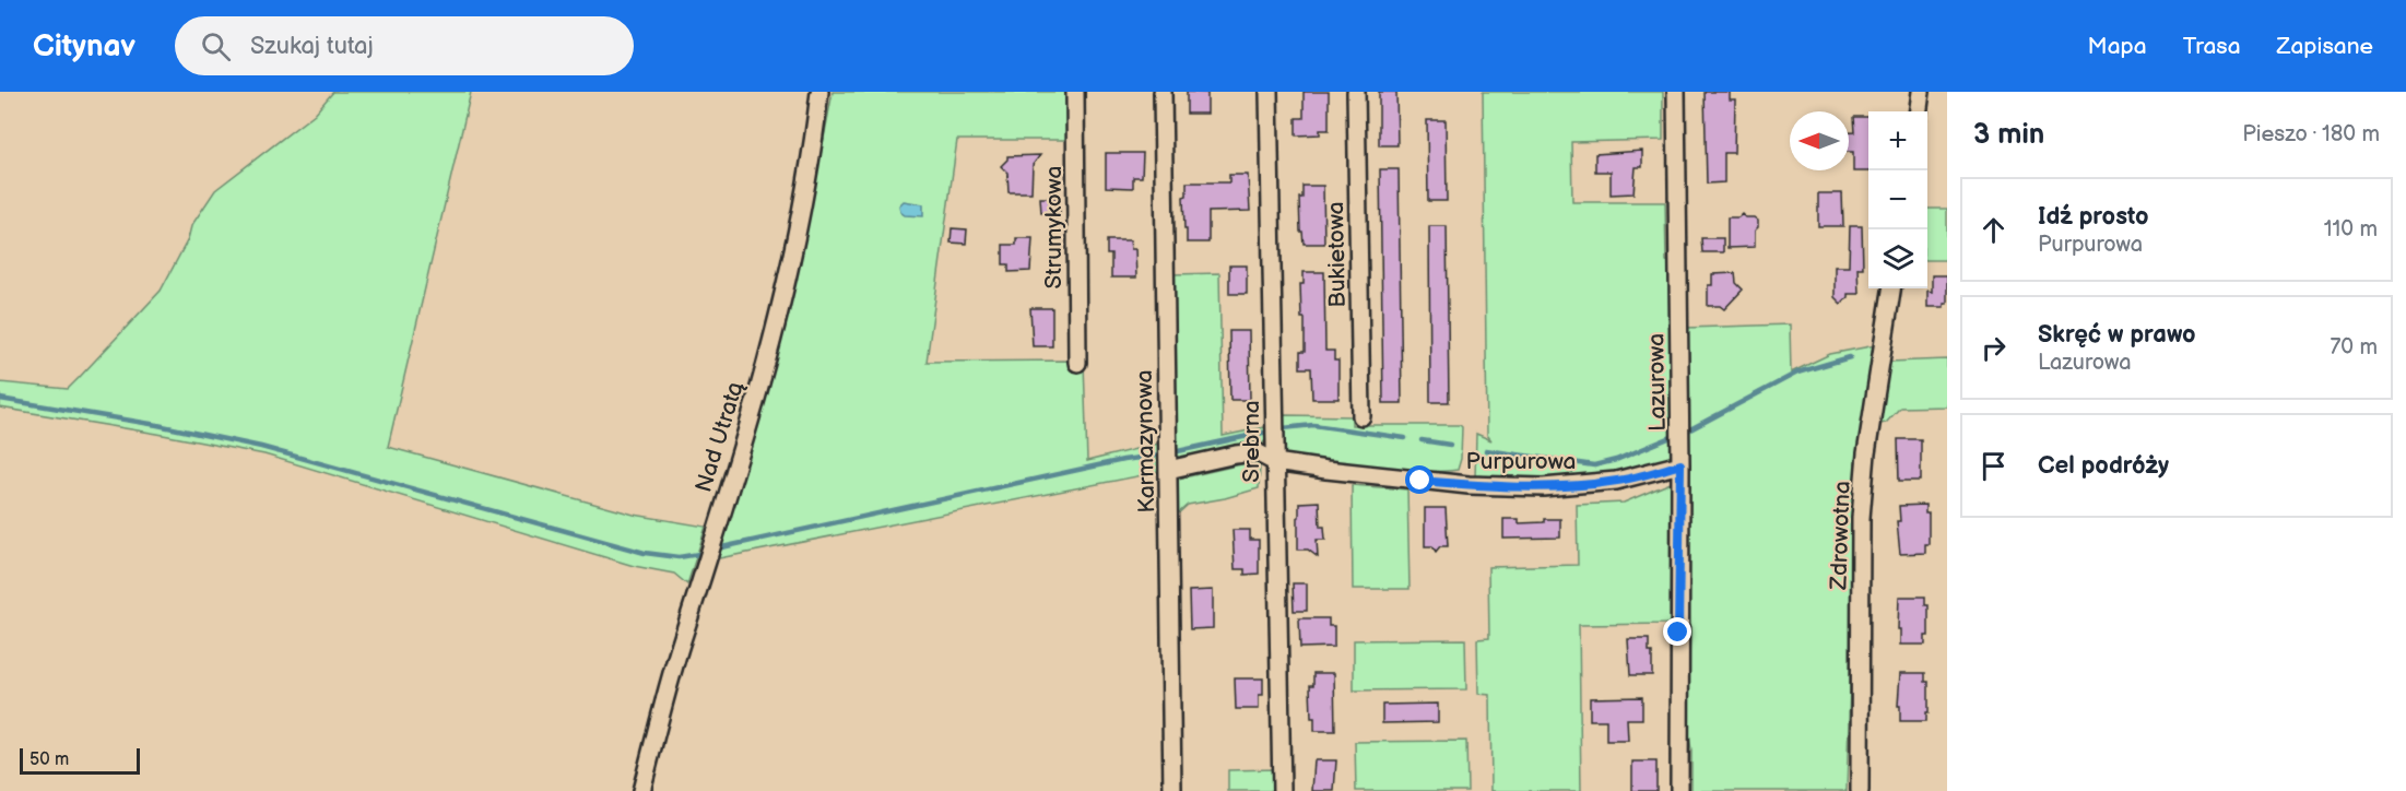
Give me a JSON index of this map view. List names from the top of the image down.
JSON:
{
  "streets": {
    "street": [
      "Strumykowa",
      "Bukietowa",
      "Lazurowa",
      "Nad Utratą",
      "Karmazynowa",
      "Srebrna",
      "Purpurowa",
      "Zdrowotna"
    ]
  },
  "crossings": [
    ["Lazurowa", "Purpurowa"],
    ["Karmazynowa", "Purpurowa"],
    ["Srebrna", "Purpurowa"]
  ],
  "scale_bar": "50 m",
  "north": "left",
  "page": {
    "header": "Citynav",
    "search": "Szukaj tutaj",
    "nav": ["Mapa", "Trasa", "Zapisane"],
    "heading": ["3 min", "Pieszo · 180 m"],
    "map_buttons": ["+", "−"],
    "list": [
      ["Idź prosto", "Purpurowa", "110 m"],
      ["Skręć w prawo", "Lazurowa", "70 m"],
      "Cel podróży"
    ],
    "scale": "50 m"
  }
}
